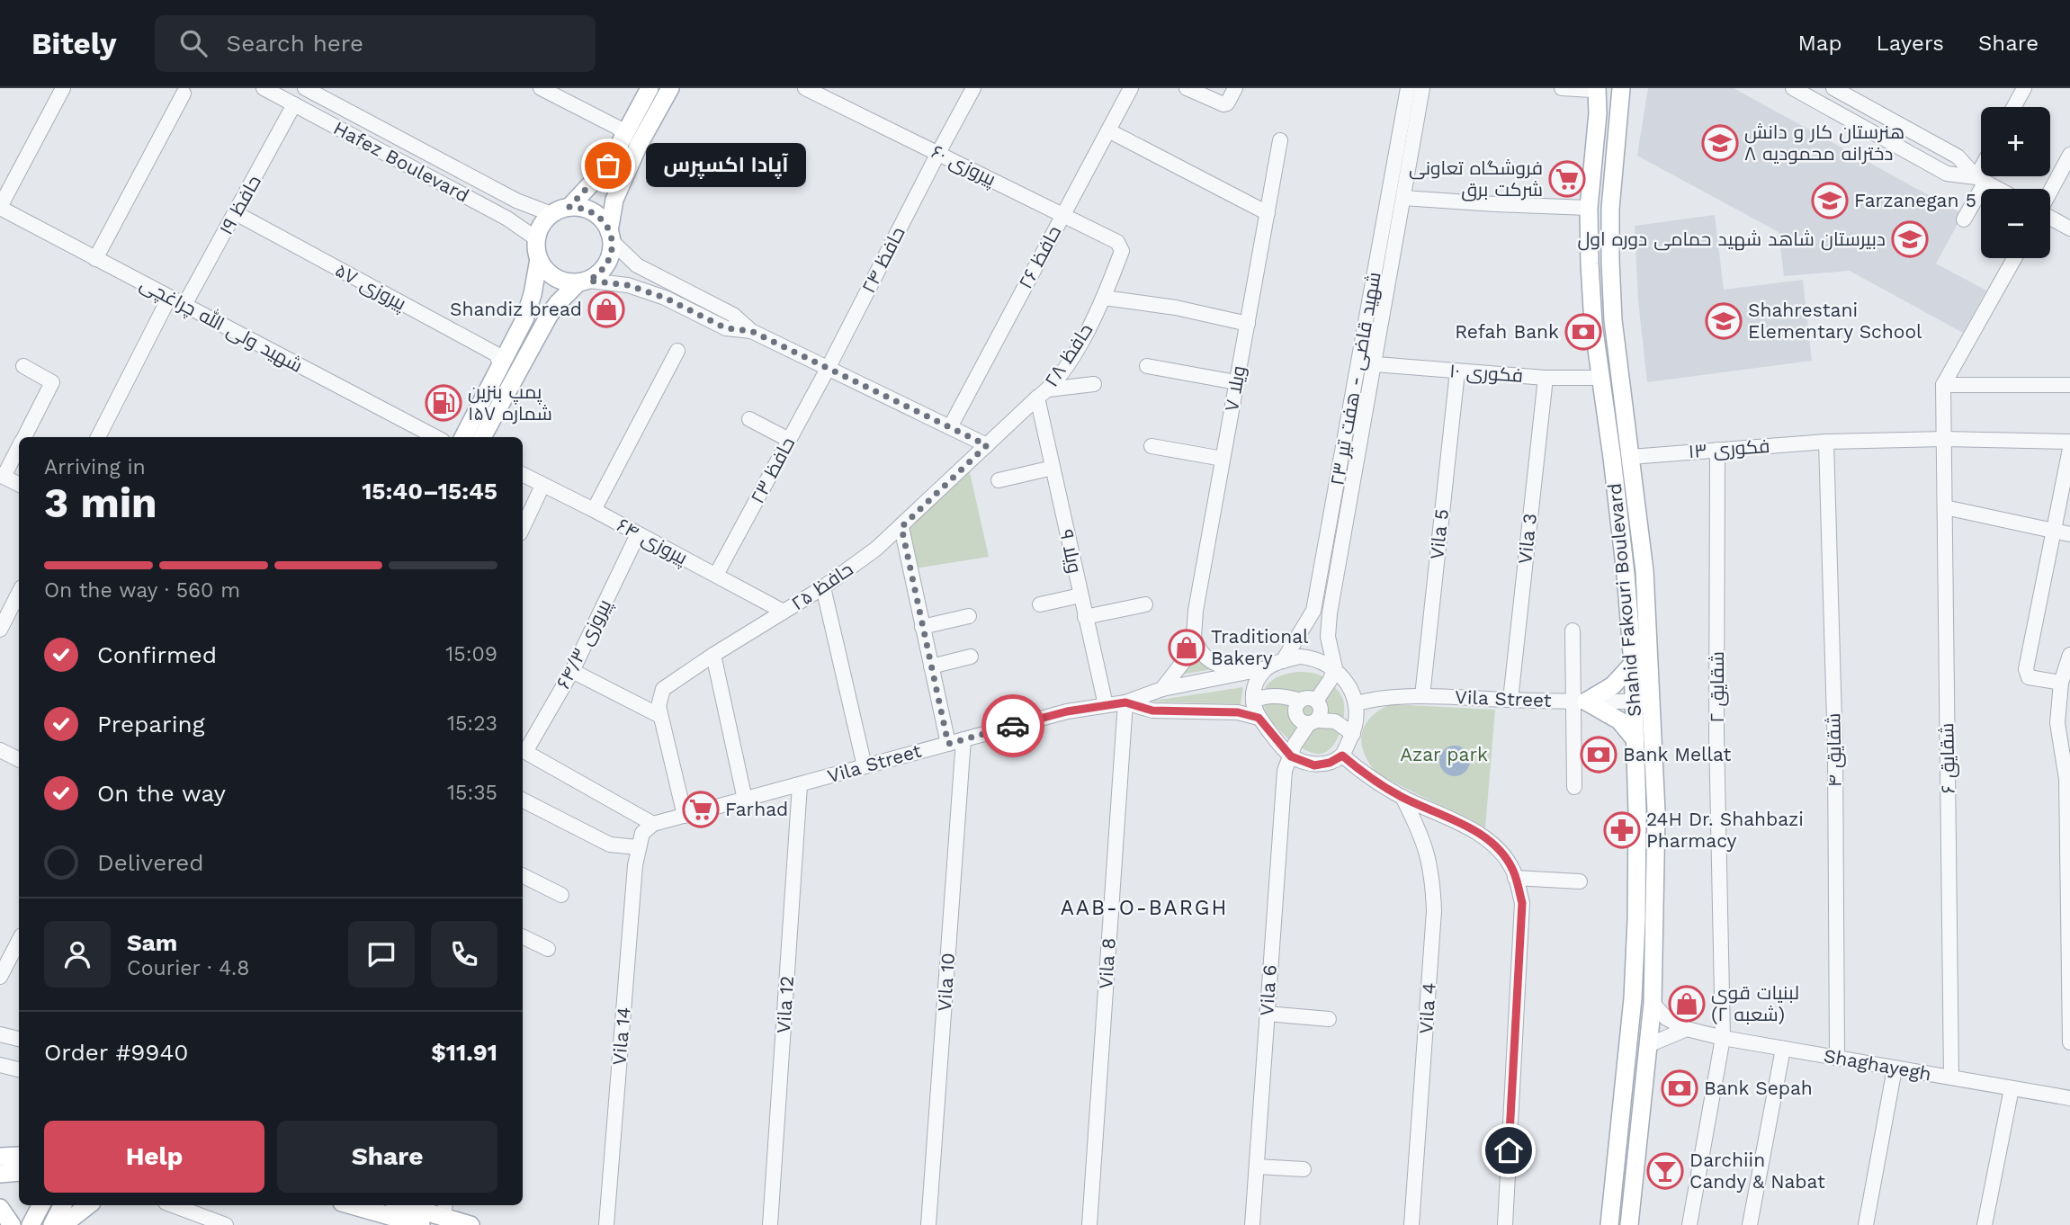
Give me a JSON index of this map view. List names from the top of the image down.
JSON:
{
  "streets": {
    "main road": ["Shahid Fakouri Boulevard"],
    "street": [
      "Hafez Boulevard",
      "پیروزی ۶۰",
      "حافظ ۱۹",
      "حافظ ۲۶",
      "حافظ ۲۴",
      "پیروزی ۵۷",
      "شهید ولی الله چراغچی",
      "حافظ ۲۸",
      "فکوری ۱۰",
      "شهید قاضی - هفت تیر ۲۳",
      "ویلا ۷",
      "فکوری ۱۳",
      "حافظ ۲۳",
      "Vila 5",
      "Vila 3",
      "پیروزی ۶۴",
      "ویلا ۹",
      "حافظ ۲۵",
      "پیروزی ۶۴/۳",
      "شقایق ۲",
      "Vila Street",
      "شقایق ۴",
      "شقایق ۶",
      "Vila 8",
      "Vila 10",
      "Vila 6",
      "Vila 12",
      "Vila 4",
      "Vila 14",
      "Shaghayegh"
    ]
  },
  "crossings": [
    ["Hafez Boulevard", "حافظ ۱۹"],
    ["پیروزی ۶۰", "حافظ ۲۶"],
    ["پیروزی ۶۰", "حافظ ۲۴"],
    ["پیروزی ۶۰", "حافظ ۲۸"],
    ["حافظ ۱۹", "پیروزی ۵۷"],
    ["حافظ ۱۹", "شهید ولی الله چراغچی"],
    ["حافظ ۲۴", "حافظ ۲۳"],
    ["حافظ ۲۸", "ویلا ۹"],
    ["حافظ ۲۸", "حافظ ۲۵"],
    ["فکوری ۱۰", "شهید قاضی - هفت تیر ۲۳"],
    ["فکوری ۱۰", "Vila 5"],
    ["فکوری ۱۰", "Vila 3"],
    ["فکوری ۱۰", "Shahid Fakouri Boulevard"],
    ["شهید قاضی - هفت تیر ۲۳", "Vila Street"],
    ["ویلا ۷", "Vila Street"],
    ["فکوری ۱۳", "Shahid Fakouri Boulevard"],
    ["فکوری ۱۳", "شقایق ۲"],
    ["فکوری ۱۳", "شقایق ۴"],
    ["فکوری ۱۳", "شقایق ۶"],
    ["حافظ ۲۳", "پیروزی ۶۴"],
    ["Vila 5", "Vila Street"],
    ["Vila 3", "Vila Street"],
    ["پیروزی ۶۴", "حافظ ۲۵"],
    ["پیروزی ۶۴", "پیروزی ۶۴/۳"],
    ["ویلا ۹", "Vila Street"],
    ["Shahid Fakouri Boulevard", "Vila Street"],
    ["Shahid Fakouri Boulevard", "Shaghayegh"],
    ["پیروزی ۶۴/۳", "Vila Street"],
    ["شقایق ۲", "Shaghayegh"],
    ["Vila Street", "Vila 8"],
    ["Vila Street", "Vila 10"],
    ["Vila Street", "Vila 12"],
    ["شقایق ۴", "Shaghayegh"],
    ["شقایق ۶", "Shaghayegh"]
  ],
  "districts": ["AAB-O-BARGH"],
  "parks": ["Azar park"],
  "places": {
    "school or university": [
      "هنرستان کار و دانش دخترانه محمودیه ۸",
      "Farzanegan 5",
      "دبیرستان شاهد شهید حمامی دوره اول",
      "Shahrestani Elementary School"
    ],
    "other": ["آپادا اکسپرس"],
    "supermarket": ["فروشگاه تعاونی شرکت برق", "Farhad"],
    "shop": ["Shandiz bread", "Traditional Bakery", "لبنیات قوی (شعبه ۲)"],
    "bank": ["Refah Bank", "Bank Mellat", "Bank Sepah"],
    "fuel station": ["پمپ بنزین شماره ۱۵۷"],
    "pharmacy": ["24H Dr. Shahbazi Pharmacy"],
    "bar": ["Darchiin Candy & Nabat"]
  },
  "page": {
    "header": "Bitely",
    "search": "Search here",
    "nav": ["Map", "Layers", "Share"],
    "map_buttons": ["+", "−"],
    "bubble": "آپادا اکسپرس",
    "heading": ["3 min", "Arriving in", "15:40–15:45"],
    "panel": [
      "Sam",
      "Courier · 4.8",
      "Order #9940",
      "$11.91"
    ],
    "bar": "On the way · 560 m",
    "list": [
      ["Confirmed", "15:09"],
      ["Preparing", "15:23"],
      ["On the way", "15:35"],
      "Delivered"
    ],
    "buttons": ["Help", "Share"]
  }
}
